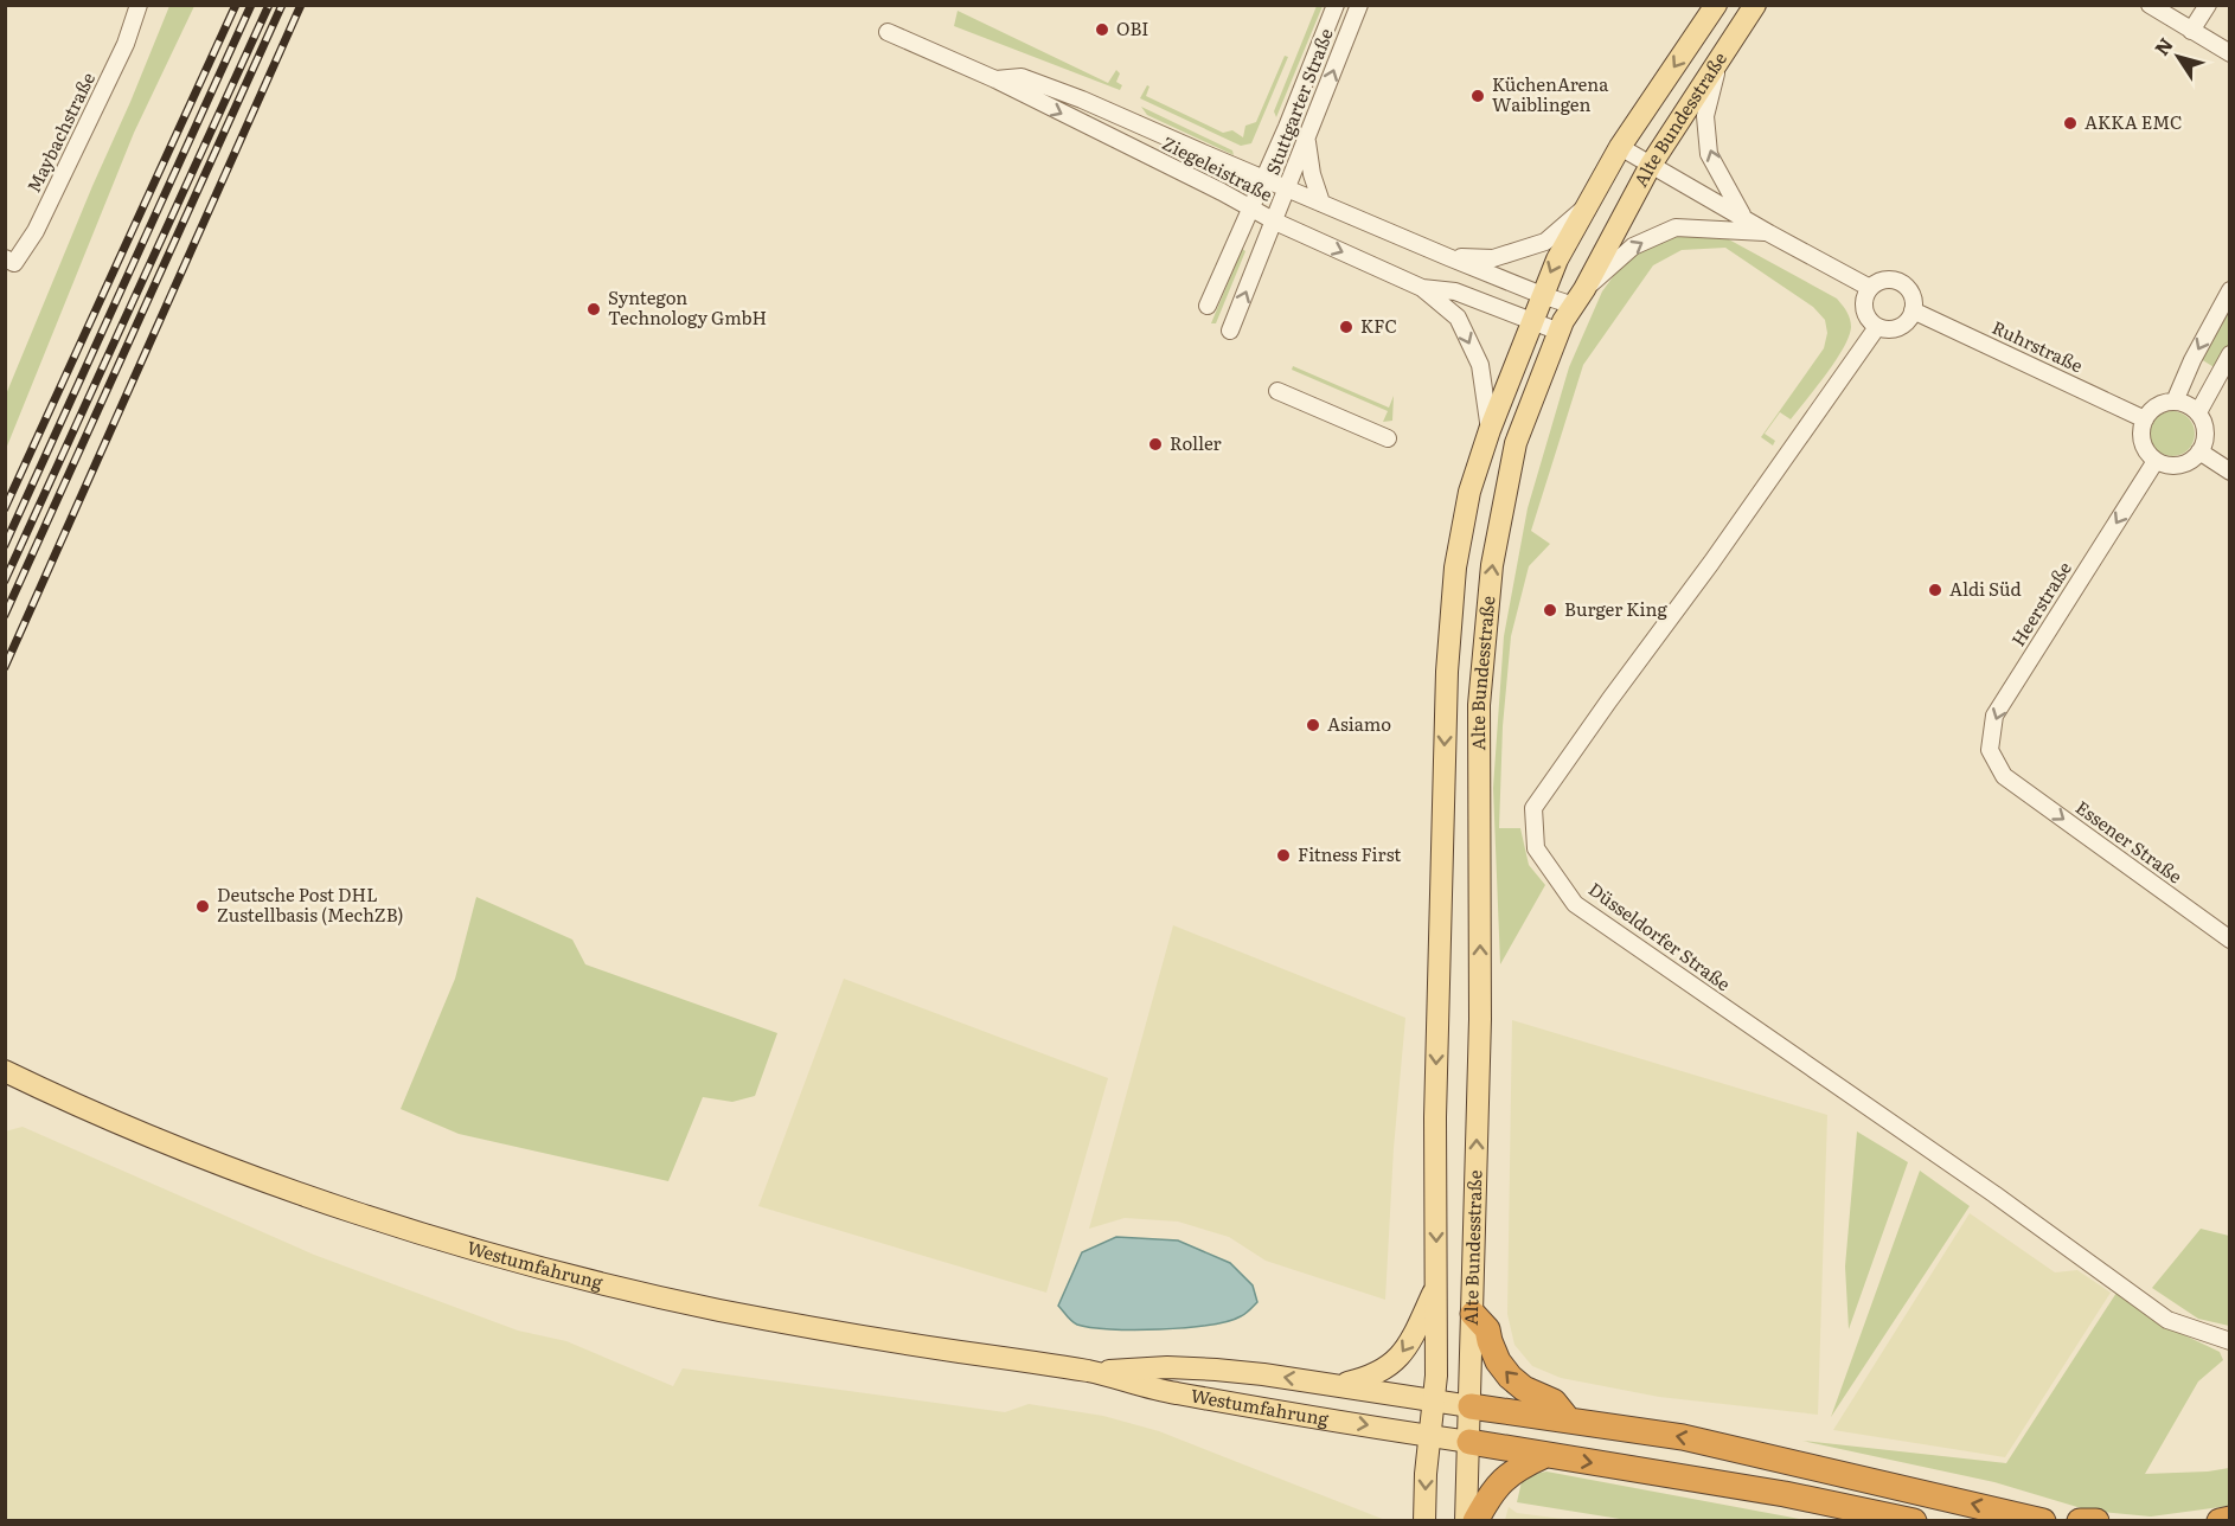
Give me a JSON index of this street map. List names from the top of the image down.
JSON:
{
  "streets": {
    "main road": ["Alte Bundesstraße", "Westumfahrung"],
    "street": [
      "Stuttgarter Straße",
      "Maybachstraße",
      "Ziegeleistraße",
      "Ruhrstraße",
      "Heerstraße",
      "Essener Straße",
      "Düsseldorfer Straße"
    ]
  },
  "crossings": [
    ["Stuttgarter Straße", "Ziegeleistraße"],
    ["Alte Bundesstraße", "Ziegeleistraße"],
    ["Alte Bundesstraße", "Westumfahrung"],
    ["Ruhrstraße", "Heerstraße"],
    ["Ruhrstraße", "Düsseldorfer Straße"],
    ["Heerstraße", "Essener Straße"]
  ],
  "one_way": ["Heerstraße", "Essener Straße"],
  "places": [
    "OBI",
    "KüchenArena Waiblingen",
    "AKKA EMC",
    "Syntegon Technology GmbH",
    "KFC",
    "Roller",
    "Aldi Süd",
    "Burger King",
    "Asiamo",
    "Fitness First",
    "Deutsche Post DHL Zustellbasis (MechZB)"
  ],
  "north": "top left"
}
